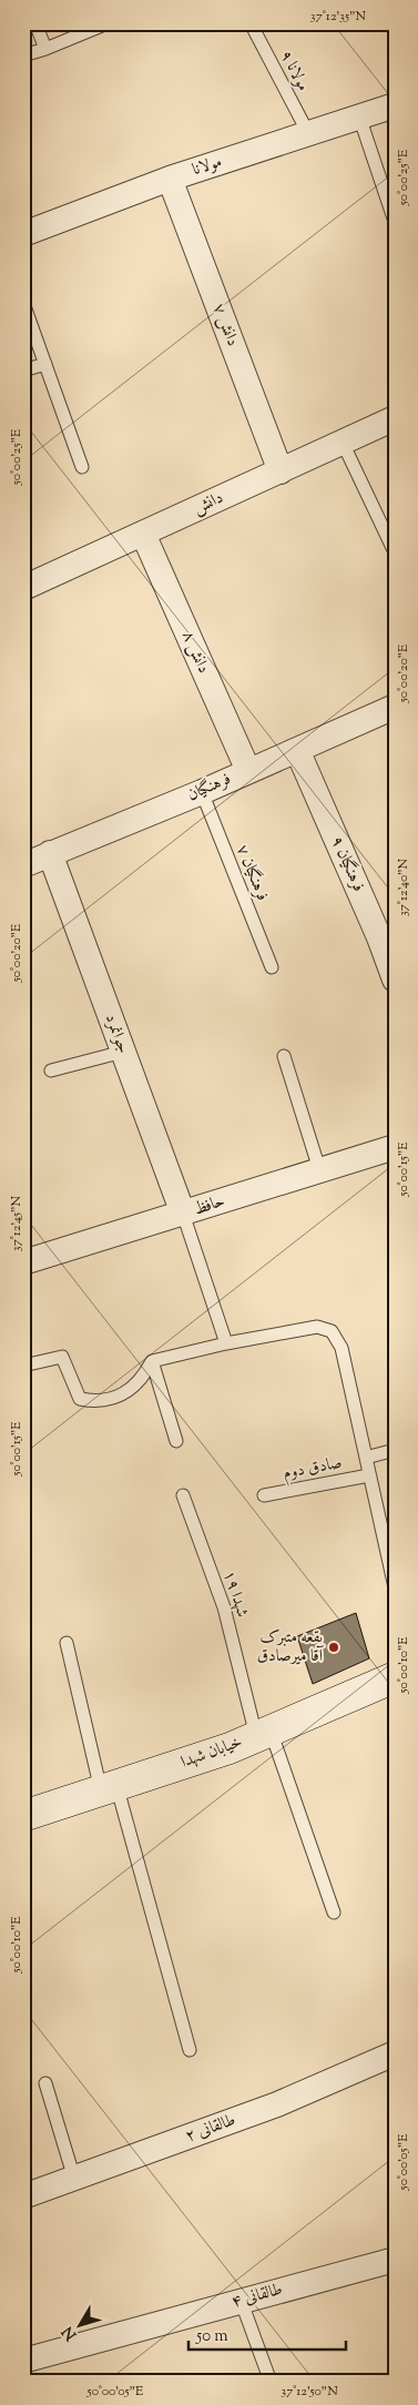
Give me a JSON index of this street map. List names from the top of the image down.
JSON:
{
  "streets": {
    "main road": ["خیابان شهدا"],
    "street": [
      "مولانا",
      "دانش ۷",
      "دانش",
      "دانش ۸",
      "فرهنگیان",
      "فرهنگیان ۹",
      "جوانمرد",
      "حافظ",
      "طالقانی ۲",
      "طالقانی ۴"
    ],
    "lane": [
      "مولانا ۹",
      "فرهنگیان ۷",
      "صادق دوم",
      "شهدا ۱۹"
    ]
  },
  "crossings": [
    ["مولانا ۹", "مولانا"],
    ["مولانا", "دانش ۷"],
    ["دانش ۷", "دانش"],
    ["دانش", "دانش ۸"],
    ["دانش ۸", "فرهنگیان"],
    ["فرهنگیان", "فرهنگیان ۹"],
    ["فرهنگیان", "فرهنگیان ۷"],
    ["فرهنگیان", "جوانمرد"],
    ["جوانمرد", "حافظ"],
    ["شهدا ۱۹", "خیابان شهدا"]
  ],
  "places": ["بقعه متبرک آقا میرصادق"],
  "scale_bar": "50 m",
  "north": "bottom left",
  "coordinates": [
    "37°12'35\"N",
    "50°00'25\"E",
    "50°00'20\"E",
    "37°12'40\"N",
    "50°00'15\"E",
    "37°12'45\"N",
    "50°00'10\"E",
    "50°00'05\"E",
    "37°12'50\"N"
  ]
}
